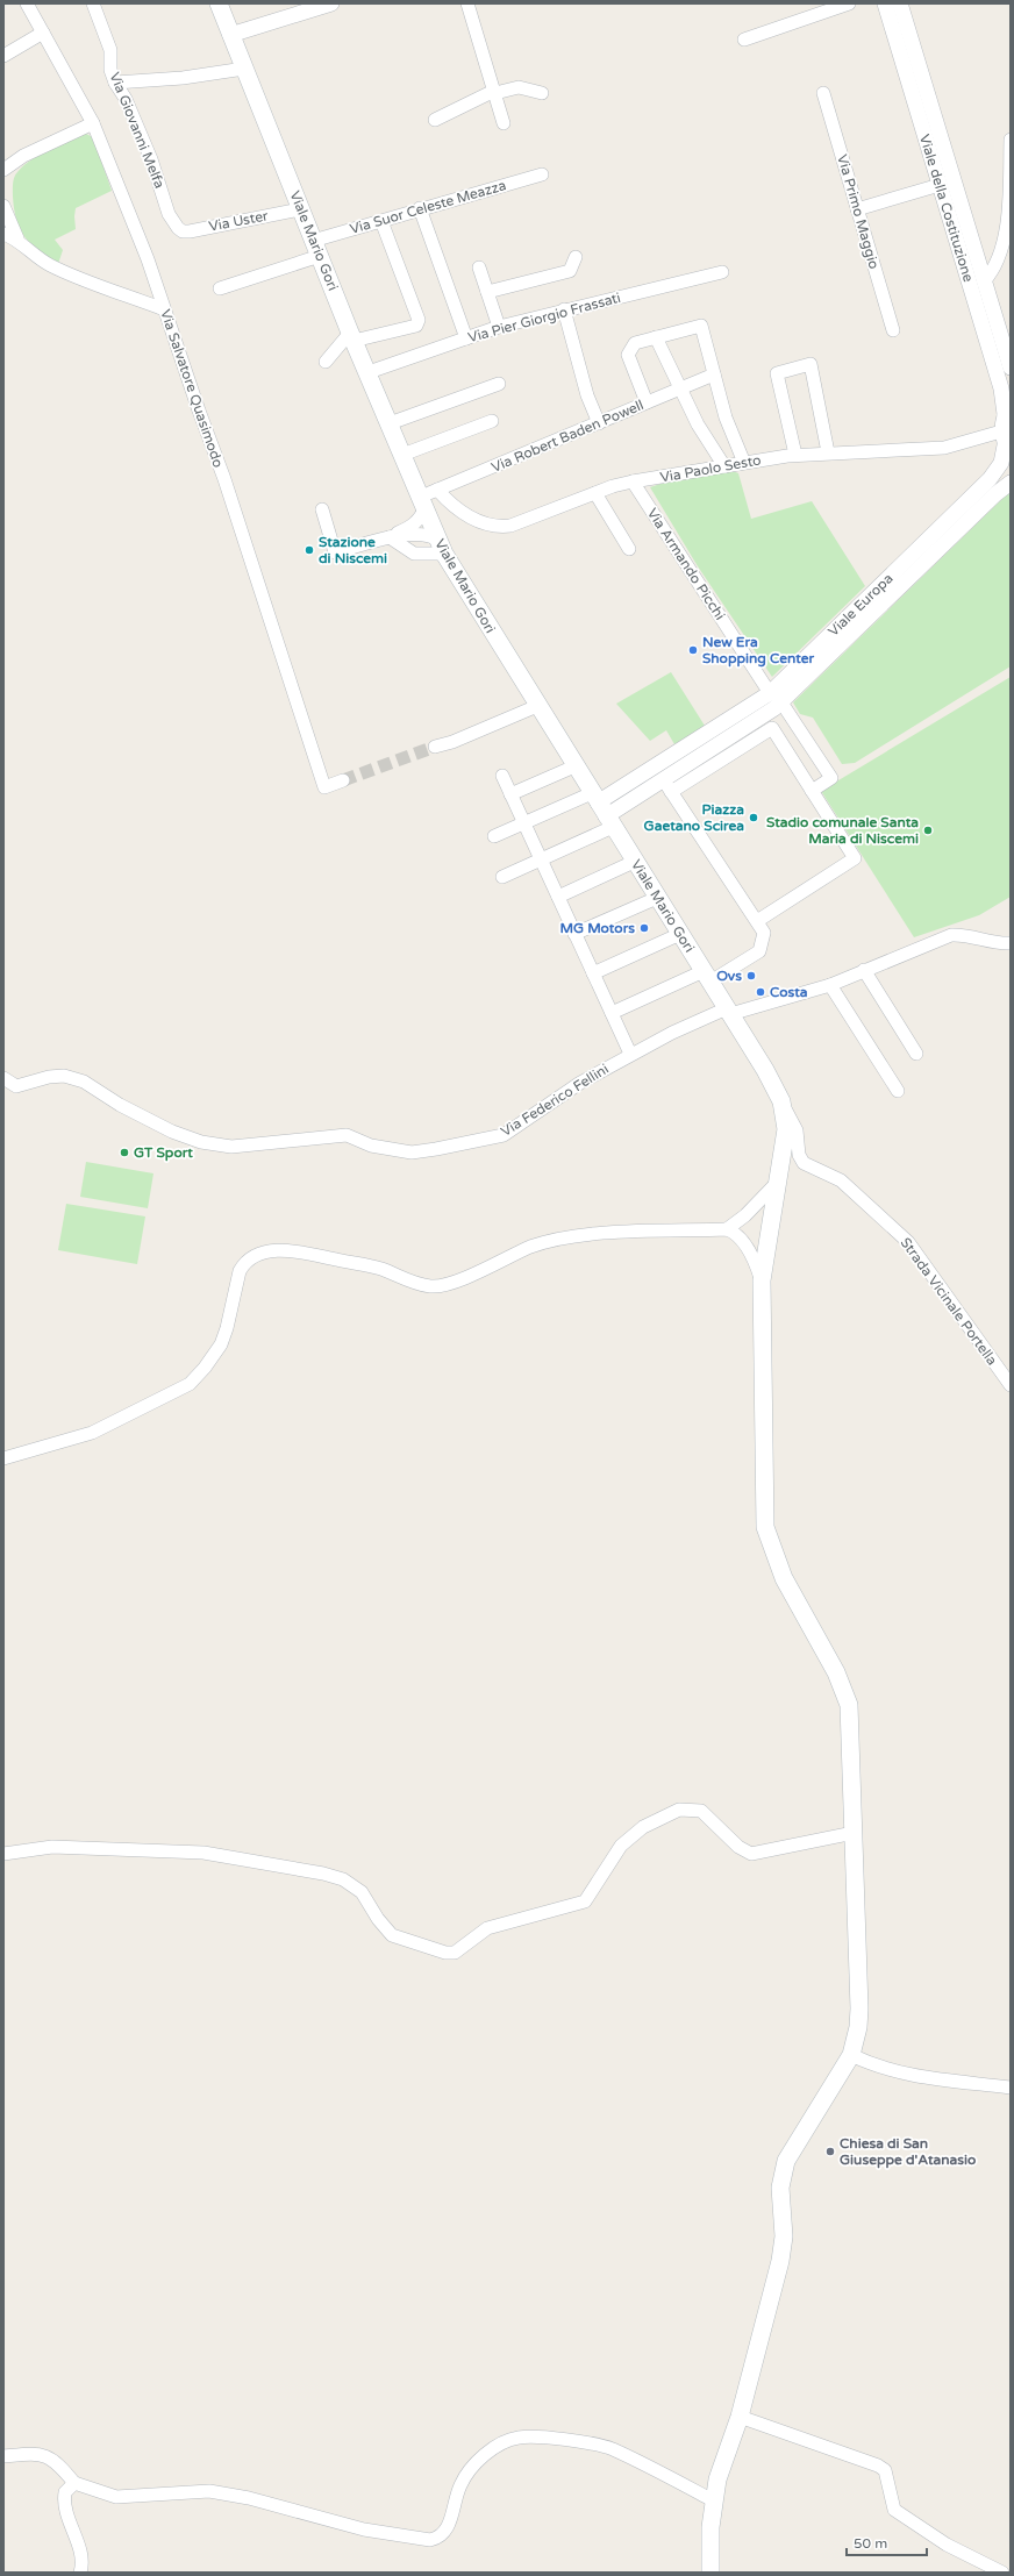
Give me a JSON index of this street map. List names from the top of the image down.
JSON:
{
  "streets": {
    "main road": ["Viale Mario Gori"],
    "street": [
      "Via Giovanni Melfa",
      "Via Suor Celeste Meazza",
      "Viale della Costituzione",
      "Via Primo Maggio",
      "Via Uster",
      "Via Pier Giorgio Frassati",
      "Via Salvatore Quasimodo",
      "Via Robert Baden Powell",
      "Via Paolo Sesto",
      "Via Armando Picchi",
      "Viale Europa",
      "Via Federico Fellini",
      "Strada Vicinale Portella"
    ]
  },
  "crossings": [
    ["Via Giovanni Melfa", "Via Uster"],
    ["Via Suor Celeste Meazza", "Viale Mario Gori"],
    ["Viale della Costituzione", "Via Paolo Sesto"],
    ["Viale della Costituzione", "Viale Europa"],
    ["Via Uster", "Viale Mario Gori"],
    ["Viale Mario Gori", "Via Pier Giorgio Frassati"],
    ["Viale Mario Gori", "Via Robert Baden Powell"],
    ["Viale Mario Gori", "Viale Europa"],
    ["Viale Mario Gori", "Via Federico Fellini"],
    ["Viale Mario Gori", "Strada Vicinale Portella"],
    ["Via Robert Baden Powell", "Via Paolo Sesto"],
    ["Via Paolo Sesto", "Via Armando Picchi"],
    ["Via Paolo Sesto", "Viale Europa"],
    ["Via Armando Picchi", "Viale Europa"]
  ],
  "places": [
    "Stazione di Niscemi",
    "New Era Shopping Center",
    "Piazza Gaetano Scirea",
    "Stadio comunale Santa Maria di Niscemi",
    "MG Motors",
    "Ovs",
    "Costa",
    "GT Sport",
    "Chiesa di San Giuseppe d'Atanasio"
  ],
  "scale_bar": "50 m"
}
